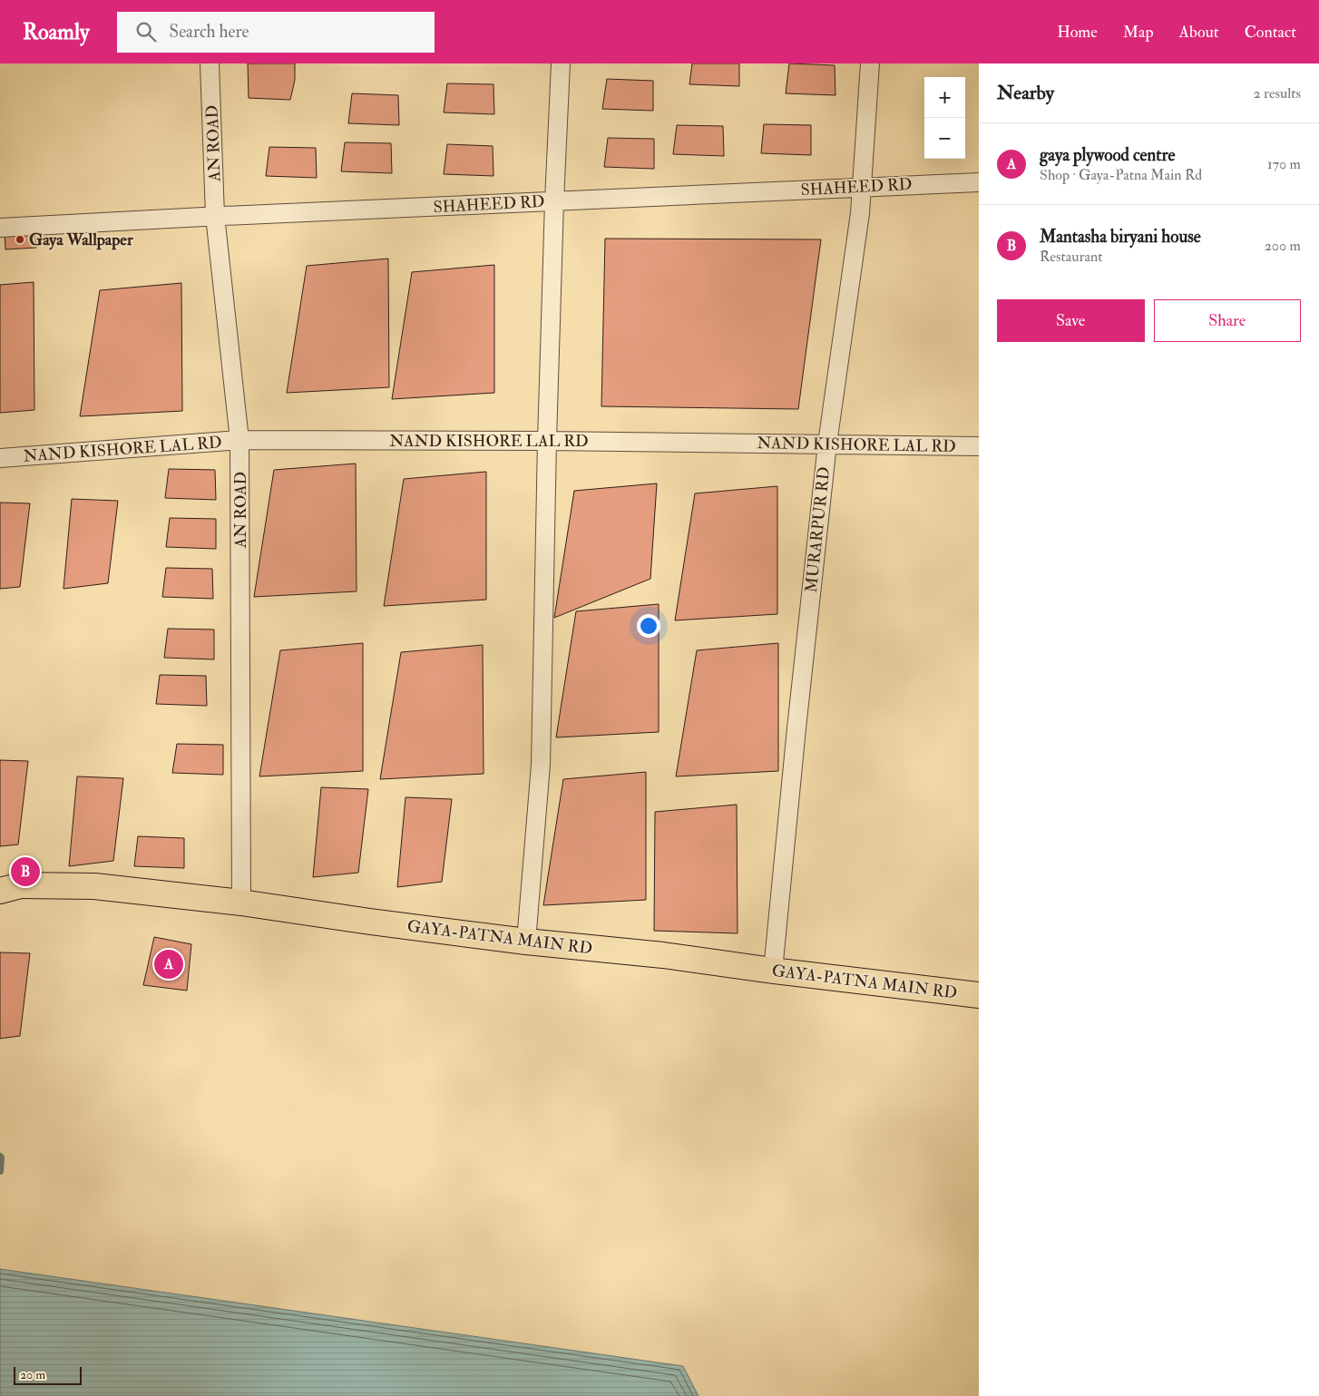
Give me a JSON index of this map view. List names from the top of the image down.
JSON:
{
  "streets": {
    "main road": ["GAYA-PATNA MAIN RD"],
    "street": [
      "AN ROAD",
      "SHAHEED RD",
      "NAND KISHORE LAL RD",
      "MURARPUR RD"
    ]
  },
  "crossings": [
    ["AN ROAD", "SHAHEED RD"],
    ["AN ROAD", "NAND KISHORE LAL RD"],
    ["AN ROAD", "GAYA-PATNA MAIN RD"],
    ["SHAHEED RD", "MURARPUR RD"],
    ["NAND KISHORE LAL RD", "MURARPUR RD"],
    ["MURARPUR RD", "GAYA-PATNA MAIN RD"]
  ],
  "places": ["Gaya Wallpaper"],
  "scale_bar": "20 m",
  "page": {
    "header": "Roamly",
    "search": "Search here",
    "nav": [
      "Home",
      "Map",
      "About",
      "Contact"
    ],
    "heading": ["Nearby", "2 results"],
    "map_buttons": ["+", "−"],
    "list": [
      {
        "mark": "A",
        "name": "gaya plywood centre",
        "note": "Shop · Gaya-Patna Main Rd",
        "value": "170 m"
      },
      {
        "mark": "B",
        "name": "Mantasha biryani house",
        "note": "Restaurant",
        "value": "200 m"
      }
    ],
    "buttons": ["Save", "Share"],
    "pins": ["B", "A"],
    "scale": "20 m"
  }
}
